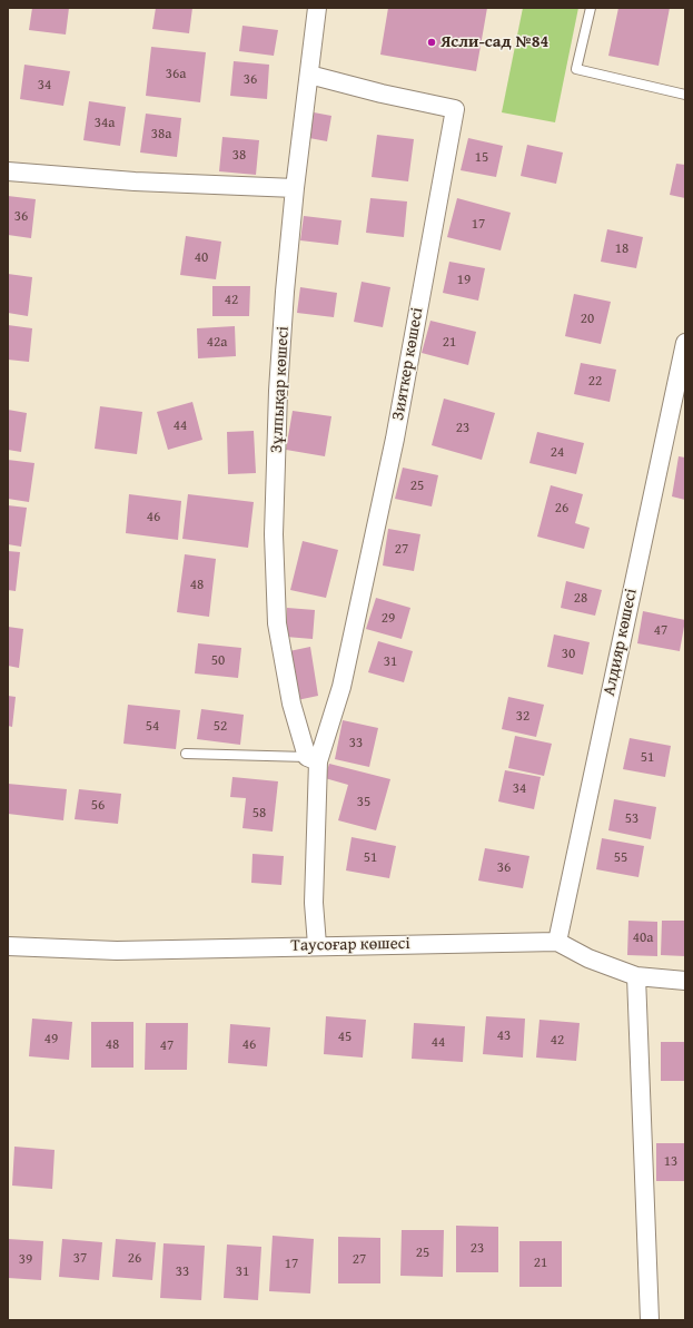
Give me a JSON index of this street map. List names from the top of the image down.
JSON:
{
  "streets": {
    "street": [
      "Зияткер көшесі",
      "Зұлпықар көшесі",
      "Алдияр көшесі",
      "Тауcоғар көшесі"
    ]
  },
  "crossings": [
    ["Зияткер көшесі", "Зұлпықар көшесі"],
    ["Алдияр көшесі", "Тауcоғар көшесі"]
  ],
  "places": ["Ясли-сад №84"],
  "house_numbers": [
    "36а",
    "36",
    "34",
    "34а",
    "38а",
    "38",
    "15",
    "36",
    "17",
    "18",
    "40",
    "19",
    "42",
    "20",
    "42а",
    "21",
    "22",
    "44",
    "23",
    "24",
    "25",
    "26",
    "46",
    "27",
    "48",
    "28",
    "29",
    "47",
    "30",
    "50",
    "31",
    "32",
    "54",
    "52",
    "33",
    "51",
    "34",
    "35",
    "56",
    "58",
    "53",
    "51",
    "55",
    "36",
    "40а",
    "43",
    "45",
    "49",
    "42",
    "44",
    "48",
    "46",
    "47",
    "13",
    "23",
    "25",
    "37",
    "26",
    "39",
    "27",
    "21",
    "17",
    "33",
    "31"
  ]
}
